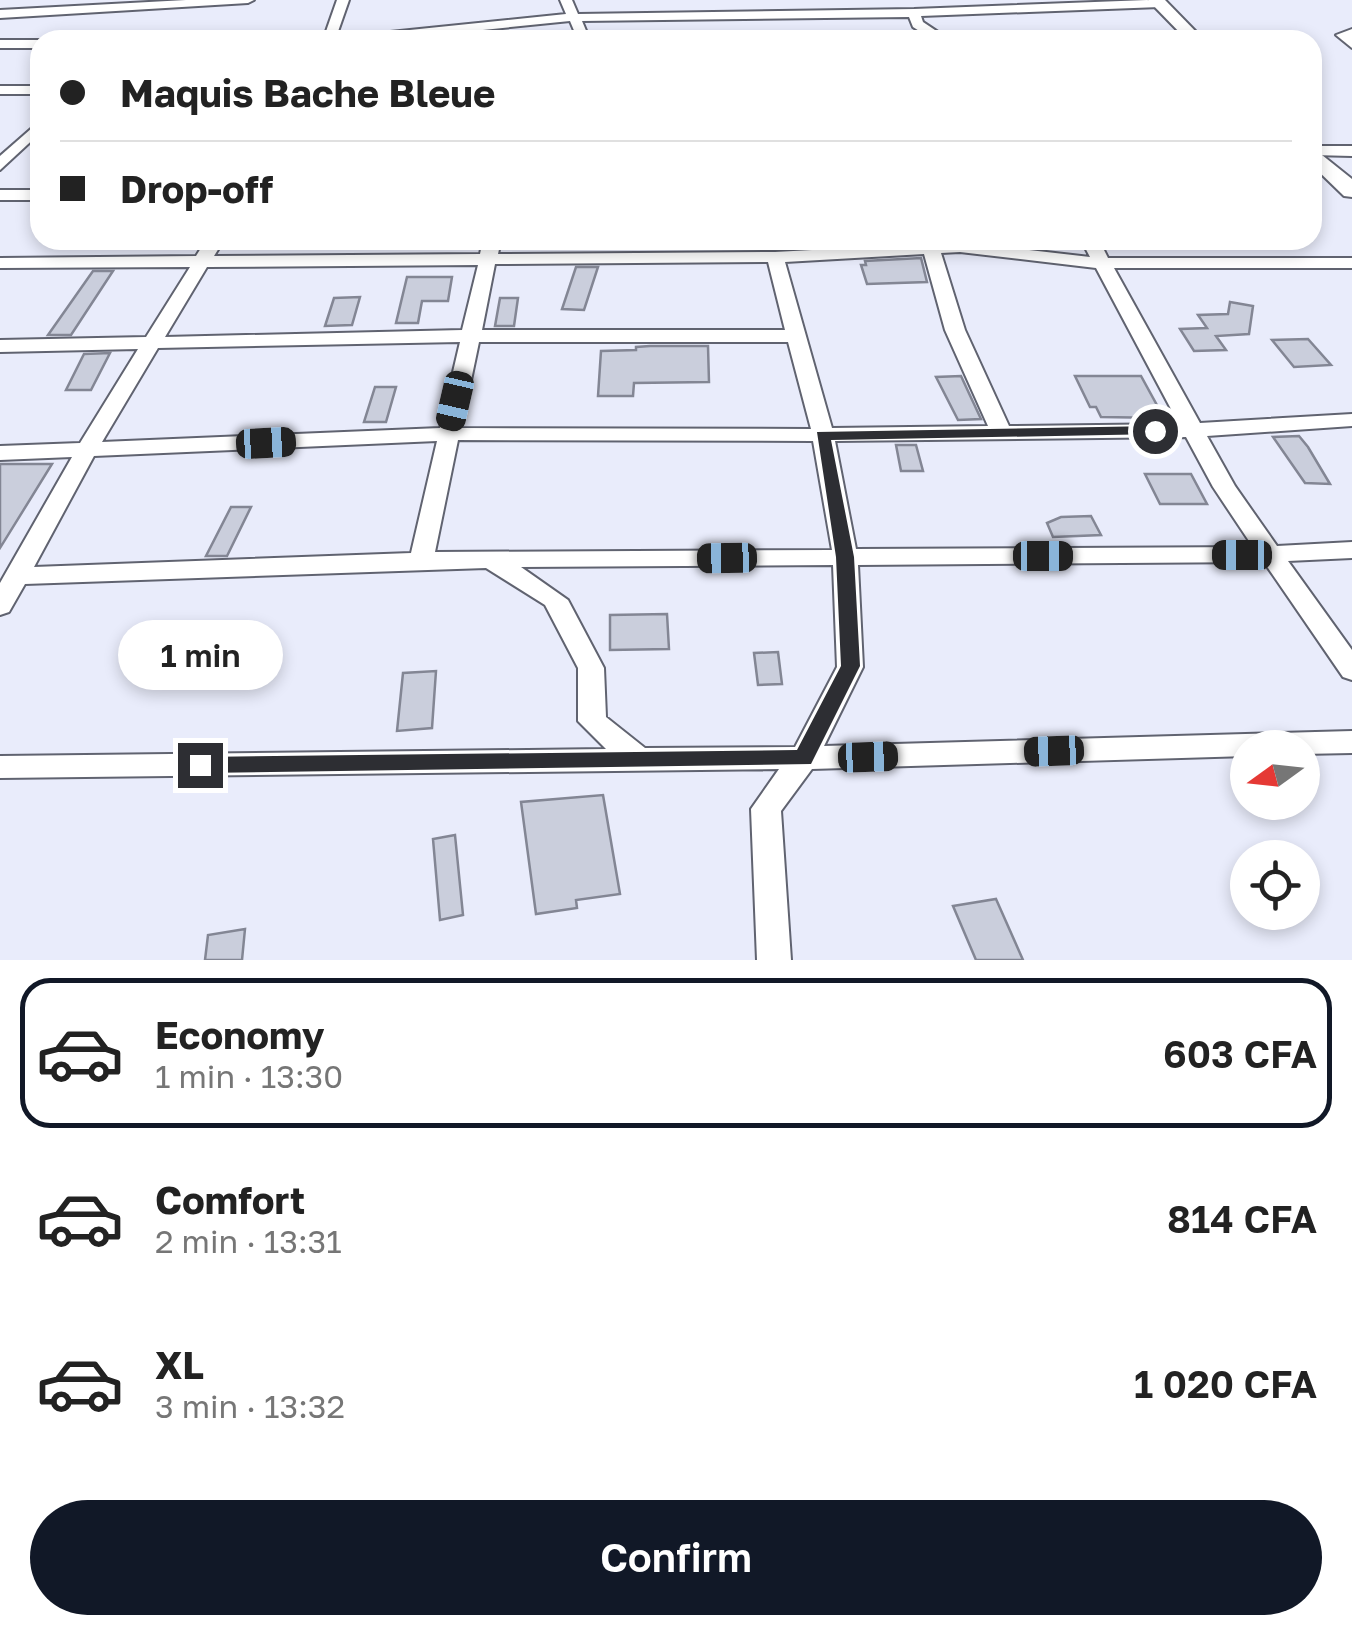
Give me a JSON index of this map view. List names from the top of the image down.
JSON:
{
  "north": "left",
  "page": {
    "banner": ["Maquis Bache Bleue", "Drop-off"],
    "bubble": "1 min",
    "list": [
      {
        "name": "Economy",
        "note": "1 min · 13:30",
        "value": "603 CFA"
      },
      {
        "name": "Comfort",
        "note": "2 min · 13:31",
        "value": "814 CFA"
      },
      {
        "name": "XL",
        "note": "3 min · 13:32",
        "value": "1 020 CFA"
      }
    ],
    "buttons": "Confirm"
  }
}
